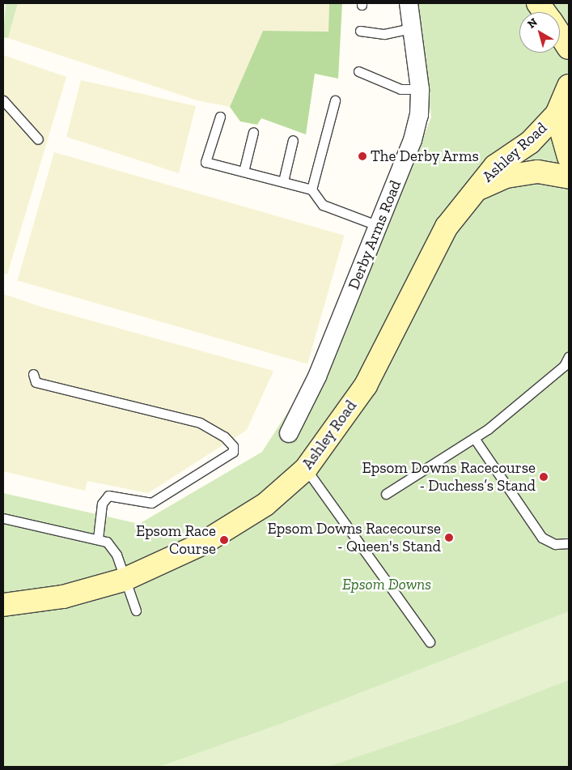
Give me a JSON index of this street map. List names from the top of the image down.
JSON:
{
  "streets": {
    "main road": ["Ashley Road"],
    "street": ["Derby Arms Road"]
  },
  "parks": ["Epsom Downs"],
  "places": [
    "The Derby Arms",
    "Epsom Downs Racecourse - Duchess’s Stand",
    "Epsom Downs Racecourse - Queen's Stand",
    "Epsom Race Course"
  ],
  "north": "top left"
}
